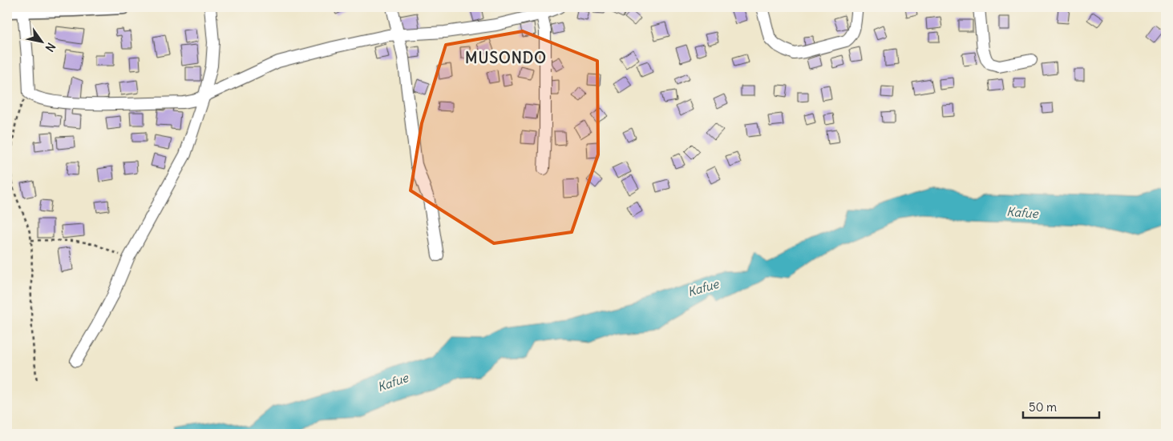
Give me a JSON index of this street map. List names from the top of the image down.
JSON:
{
  "districts": ["MUSONDO"],
  "water": ["Kafue"],
  "scale_bar": "50 m",
  "north": "bottom right"
}
